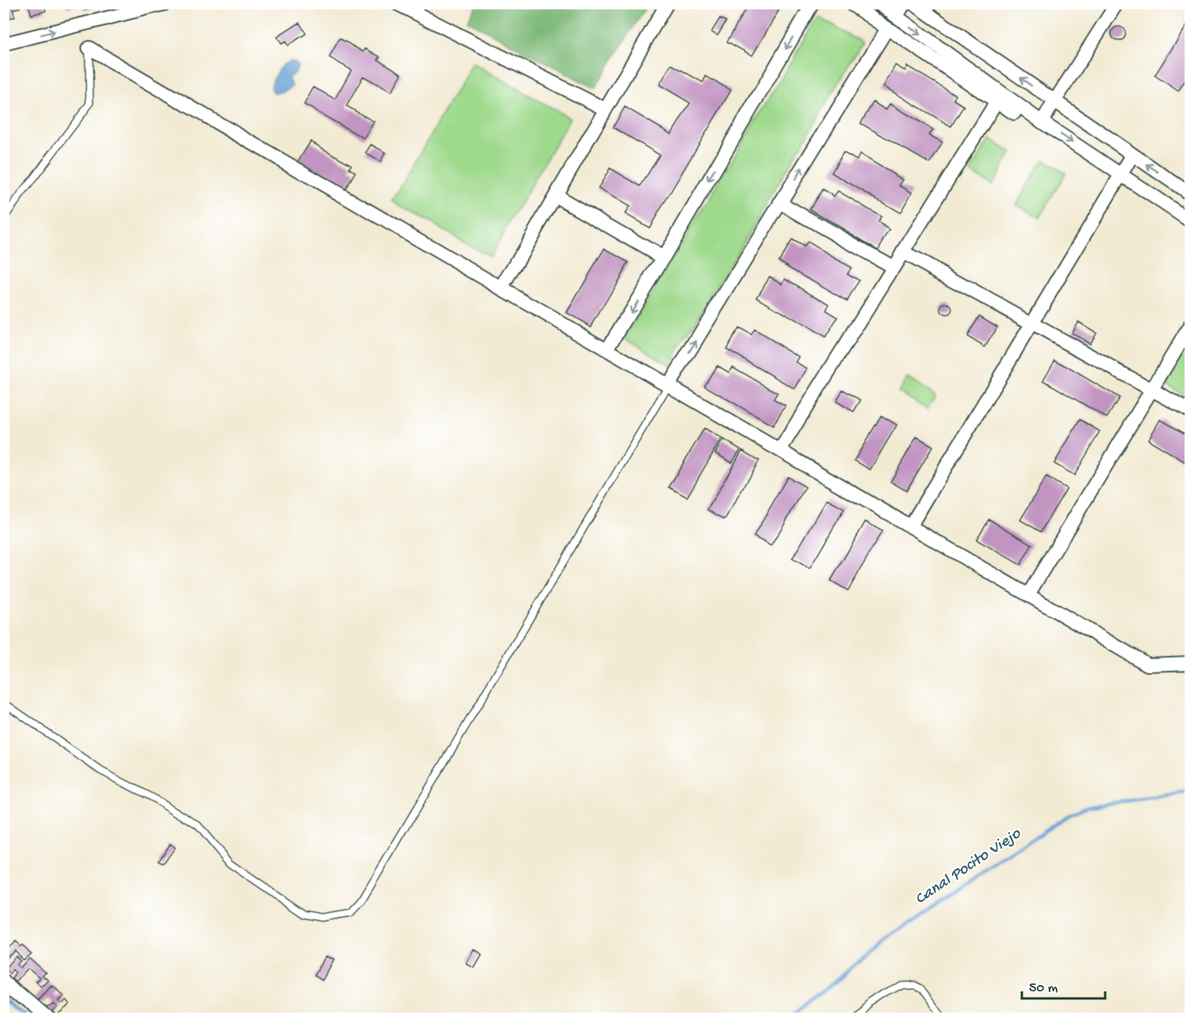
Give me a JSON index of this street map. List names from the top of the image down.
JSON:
{
  "water": ["Canal Pocito Viejo"],
  "scale_bar": "50 m"
}
